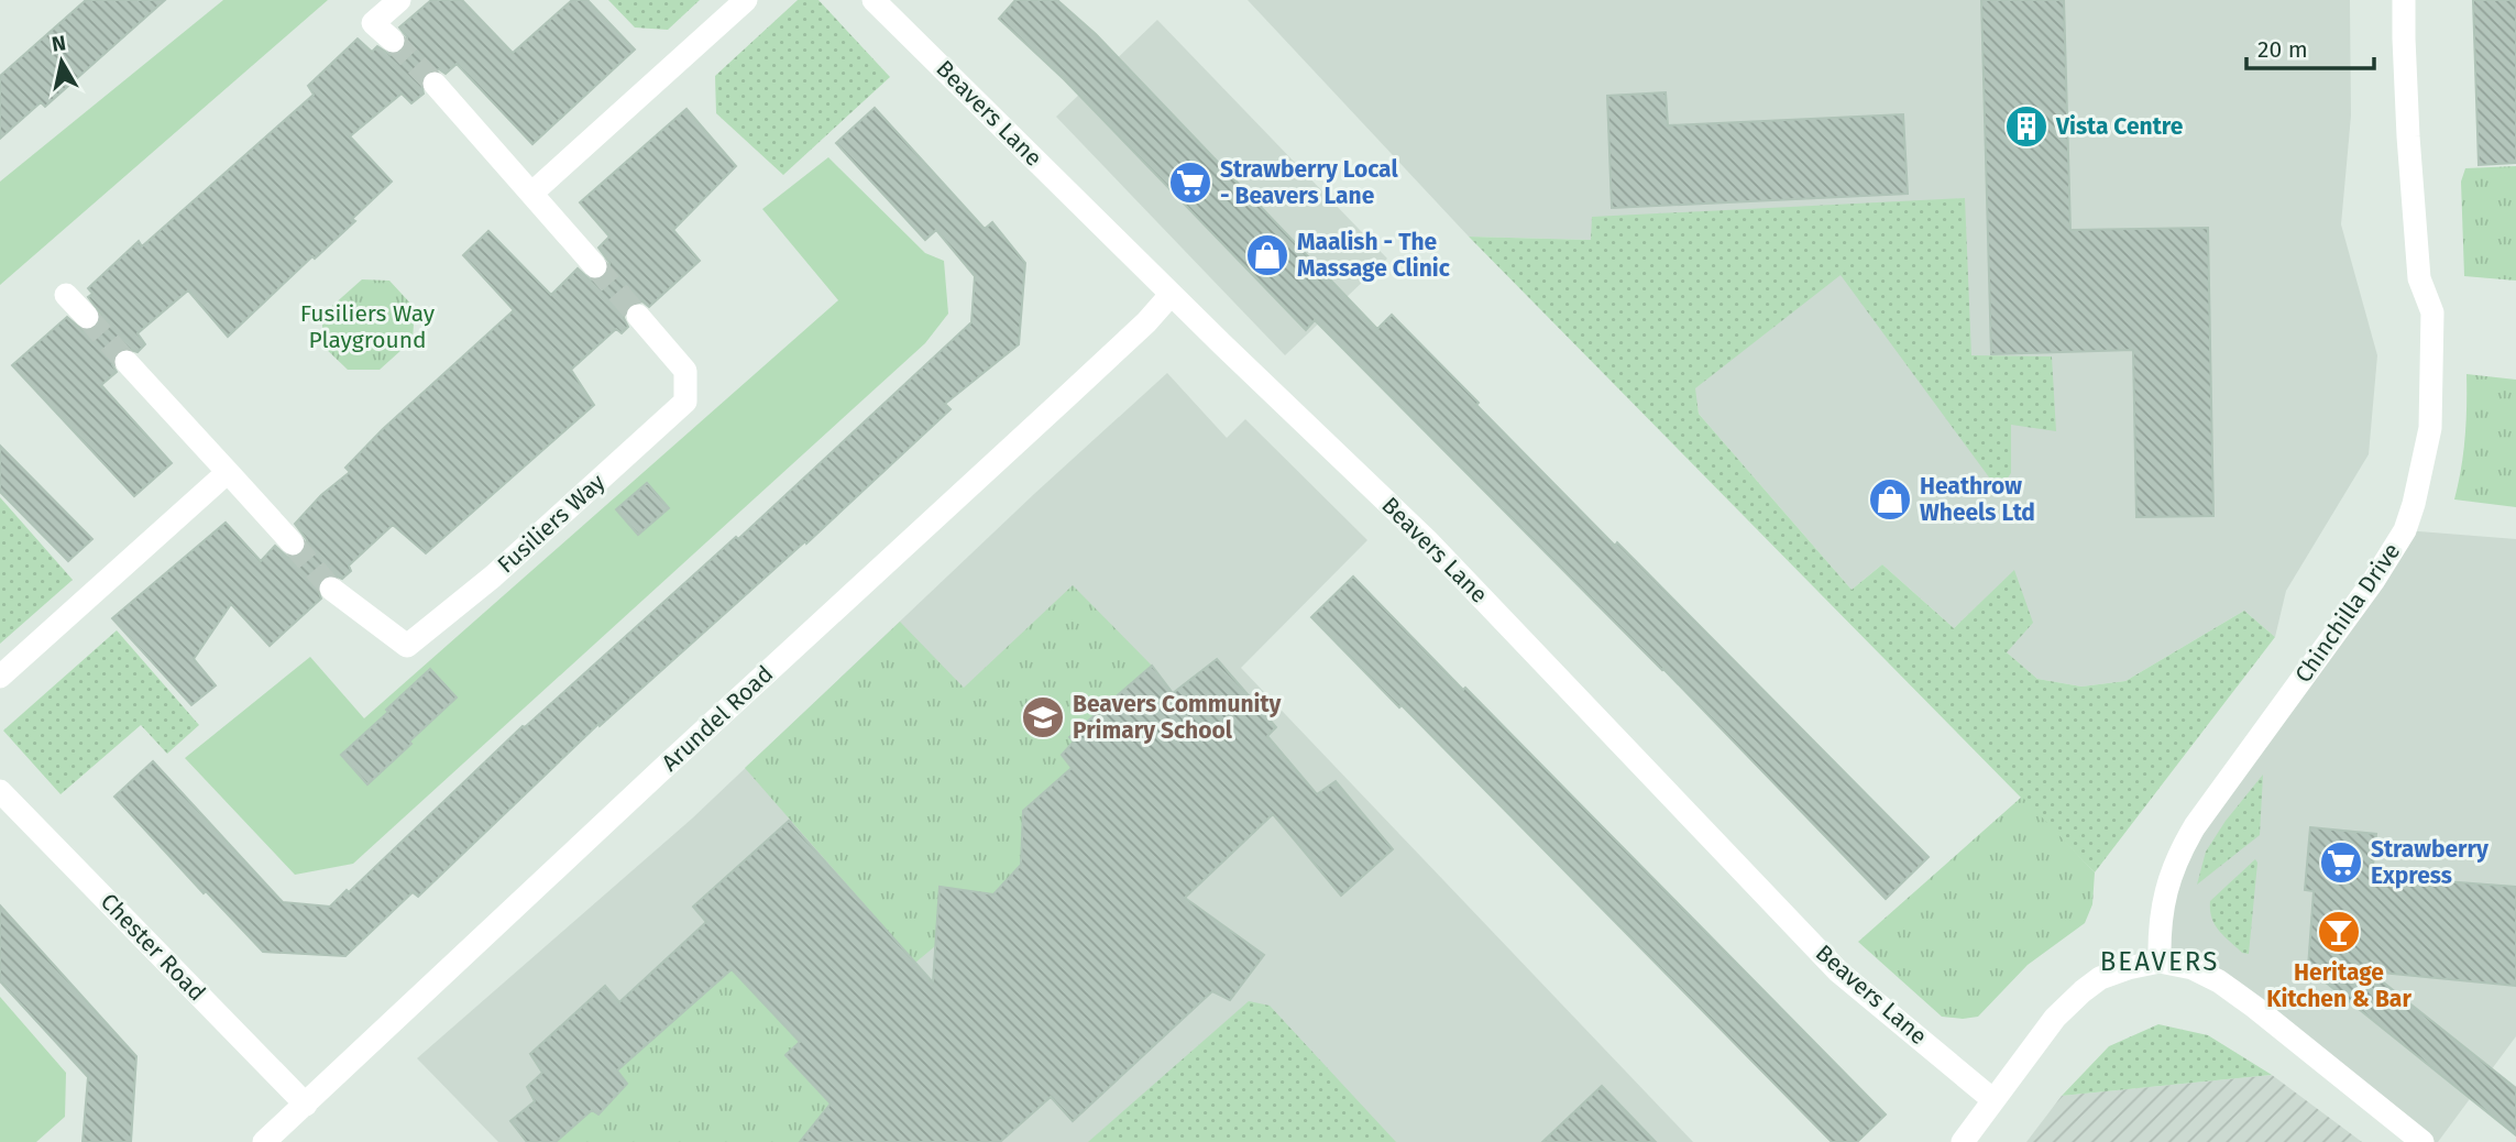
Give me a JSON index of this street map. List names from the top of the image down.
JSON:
{
  "streets": {
    "street": [
      "Beavers Lane",
      "Fusiliers Way",
      "Chinchilla Drive",
      "Arundel Road",
      "Chester Road"
    ]
  },
  "crossings": [
    ["Beavers Lane", "Arundel Road"],
    ["Arundel Road", "Chester Road"]
  ],
  "districts": ["BEAVERS"],
  "parks": ["Fusiliers Way Playground"],
  "places": {
    "building": ["Vista Centre"],
    "supermarket": ["Strawberry Local - Beavers Lane", "Strawberry Express"],
    "shop": ["Maalish - The Massage Clinic", "Heathrow Wheels Ltd"],
    "school or university": ["Beavers Community Primary School"],
    "bar": ["Heritage Kitchen & Bar"]
  },
  "scale_bar": "20 m",
  "north": "top"
}
